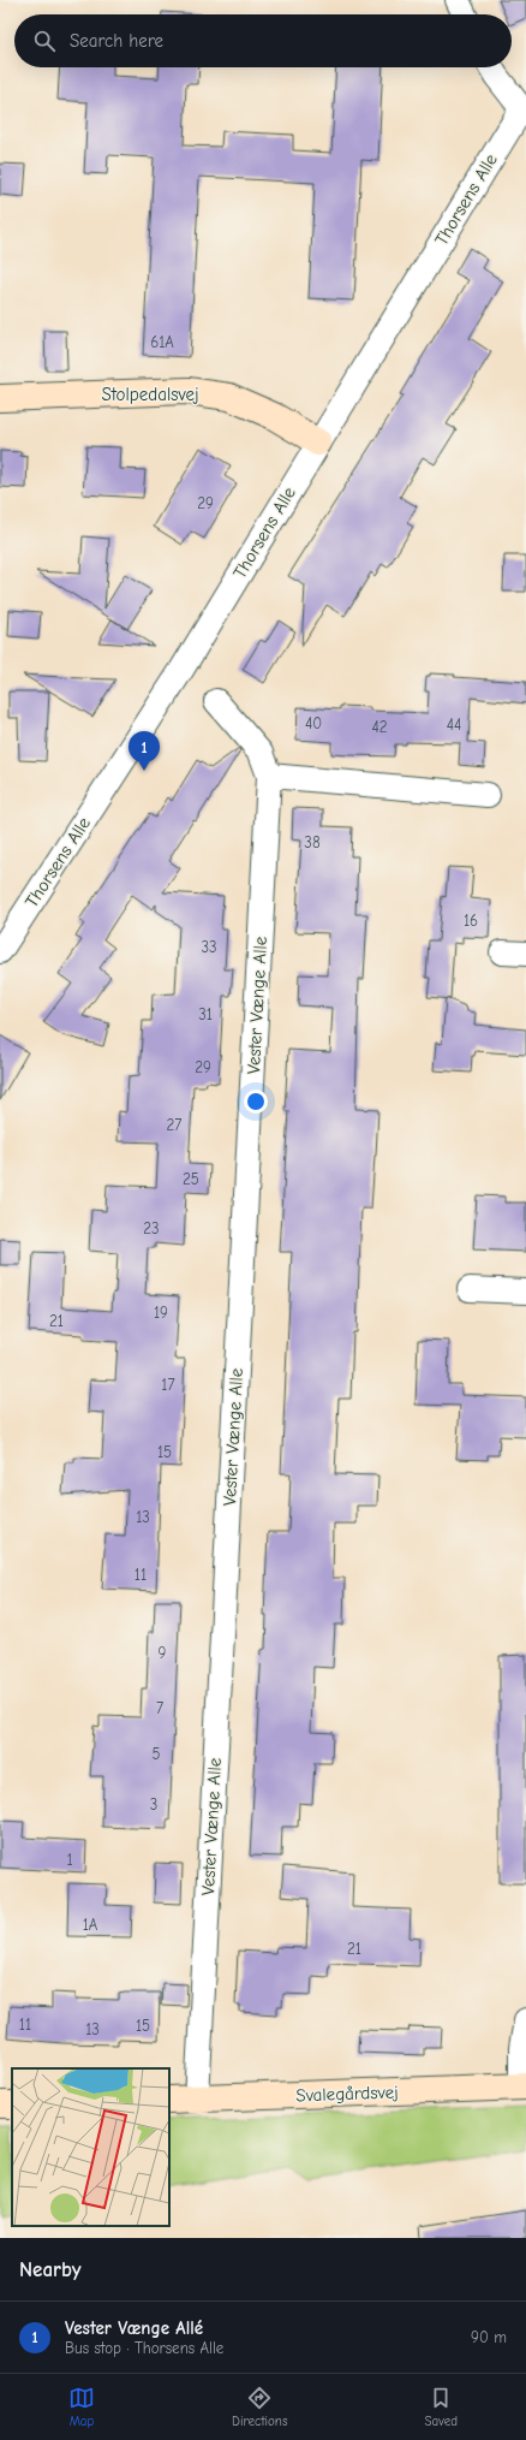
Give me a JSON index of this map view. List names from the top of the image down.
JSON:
{
  "streets": {
    "street": [
      "Thorsens Alle",
      "Stolpedalsvej",
      "Vester Vænge Alle",
      "Svalegårdsvej"
    ]
  },
  "crossings": [
    ["Thorsens Alle", "Stolpedalsvej"],
    ["Vester Vænge Alle", "Svalegårdsvej"]
  ],
  "house_numbers": [
    "61A",
    "29",
    "40",
    "44",
    "42",
    "38",
    "16",
    "33",
    "31",
    "29",
    "27",
    "25",
    "23",
    "19",
    "21",
    "17",
    "15",
    "13",
    "11",
    "9",
    "7",
    "5",
    "3",
    "1",
    "1A",
    "21",
    "11",
    "15",
    "13"
  ],
  "page": {
    "search": "Search here",
    "pins": "1",
    "heading": "Nearby",
    "list": [
      {
        "mark": "1",
        "name": "Vester Vænge Allé",
        "note": "Bus stop · Thorsens Alle",
        "value": "90 m"
      }
    ],
    "nav": ["Map", "Directions", "Saved"]
  }
}
